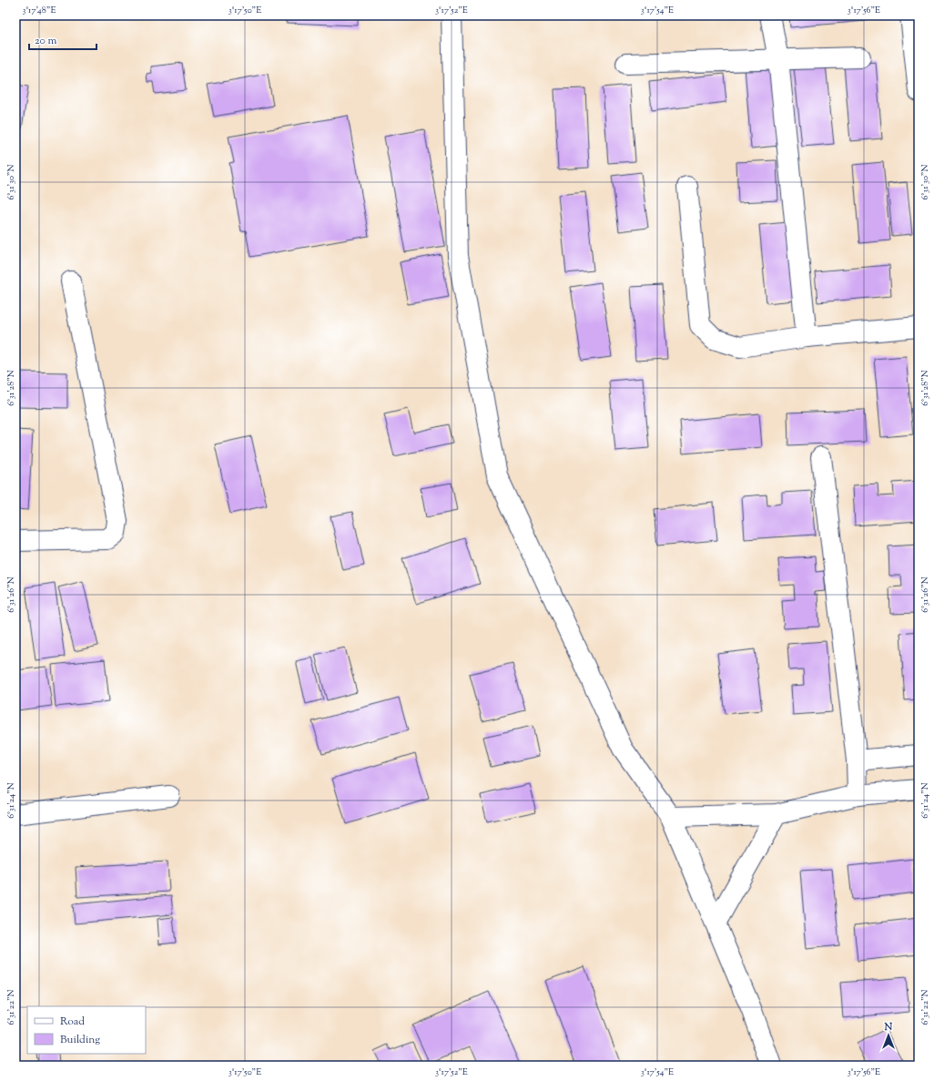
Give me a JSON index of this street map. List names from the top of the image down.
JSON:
{
  "legend": ["Road", "Building"],
  "scale_bar": "20 m",
  "north": "top",
  "coordinates": [
    "3°17'48\"E",
    "3°17'50\"E",
    "3°17'52\"E",
    "3°17'54\"E",
    "3°17'56\"E",
    "6°31'30\"N",
    "6°31'28\"N",
    "6°31'26\"N",
    "6°31'24\"N",
    "6°31'22\"N"
  ]
}
